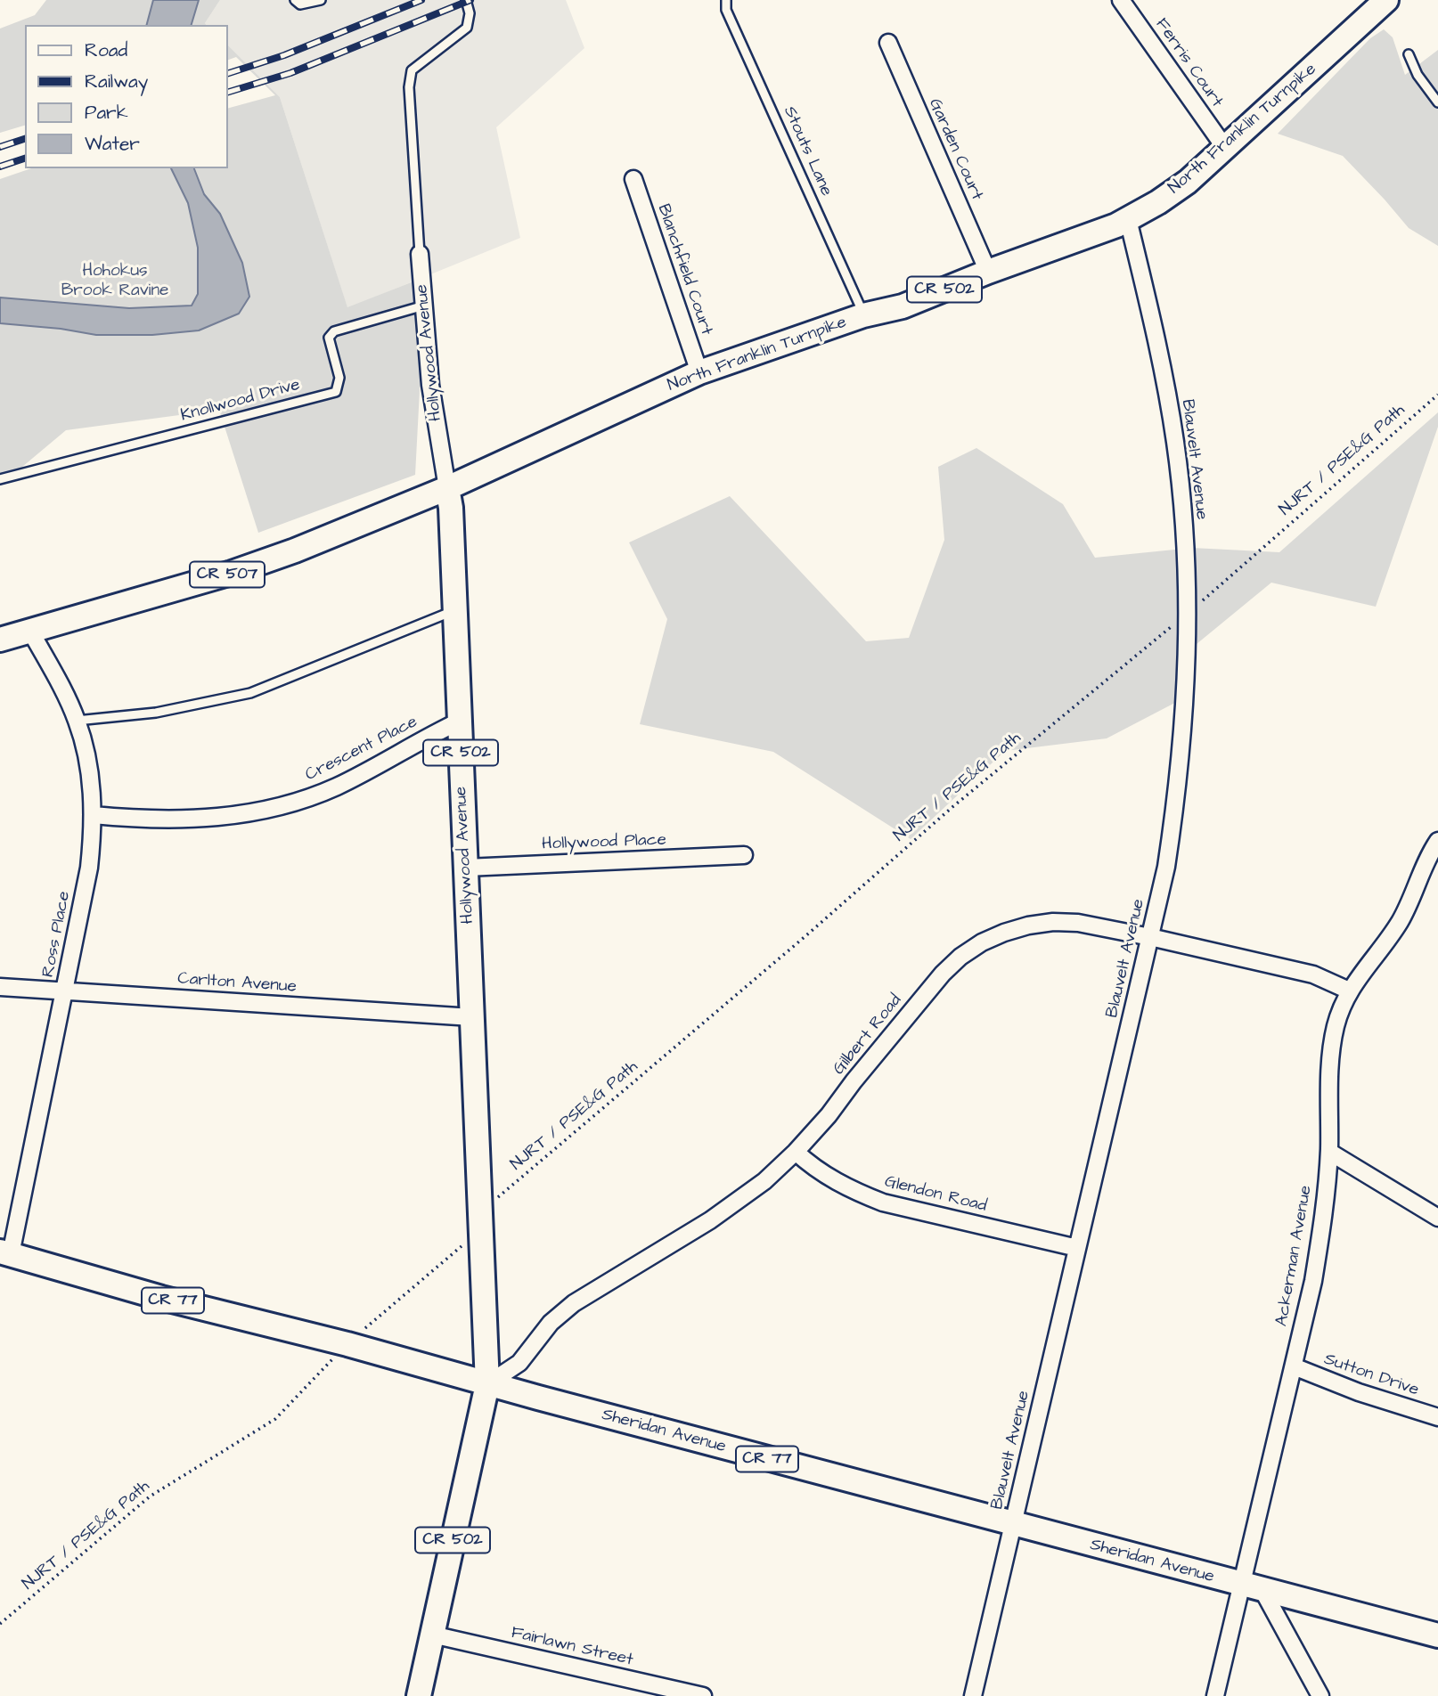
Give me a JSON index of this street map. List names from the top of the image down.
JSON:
{
  "streets": {
    "main road": [
      "North Franklin Turnpike",
      "CR 502",
      "Hollywood Avenue",
      "CR 507",
      "CR 77",
      "Sheridan Avenue"
    ],
    "street": [
      "Ferris Court",
      "Garden Court",
      "Blanchfield Court",
      "Blauvelt Avenue",
      "Crescent Place",
      "Hollywood Place",
      "Ross Place",
      "Carlton Avenue",
      "Gilbert Road",
      "Glendon Road",
      "Ackerman Avenue",
      "Sutton Drive",
      "Fairlawn Street"
    ],
    "lane": ["Stouts Lane", "Knollwood Drive"],
    "path": ["NJRT / PSE&G Path"]
  },
  "crossings": [
    ["Ferris Court", "North Franklin Turnpike"],
    ["North Franklin Turnpike", "Garden Court"],
    ["North Franklin Turnpike", "Stouts Lane"],
    ["North Franklin Turnpike", "Blanchfield Court"],
    ["North Franklin Turnpike", "Hollywood Avenue"],
    ["North Franklin Turnpike", "Blauvelt Avenue"],
    ["North Franklin Turnpike", "Ross Place"],
    ["Hollywood Avenue", "Knollwood Drive"],
    ["Hollywood Avenue", "Crescent Place"],
    ["Hollywood Avenue", "Hollywood Place"],
    ["Hollywood Avenue", "Carlton Avenue"],
    ["Hollywood Avenue", "Gilbert Road"],
    ["Hollywood Avenue", "Sheridan Avenue"],
    ["Hollywood Avenue", "Fairlawn Street"],
    ["Blauvelt Avenue", "NJRT / PSE&G Path"],
    ["Blauvelt Avenue", "Gilbert Road"],
    ["Blauvelt Avenue", "Glendon Road"],
    ["Blauvelt Avenue", "Sheridan Avenue"],
    ["Crescent Place", "Ross Place"],
    ["Ross Place", "Carlton Avenue"],
    ["Ross Place", "Sheridan Avenue"],
    ["Gilbert Road", "Glendon Road"],
    ["Gilbert Road", "Ackerman Avenue"],
    ["Gilbert Road", "Sheridan Avenue"],
    ["Ackerman Avenue", "Sutton Drive"],
    ["Ackerman Avenue", "Sheridan Avenue"]
  ],
  "parks": ["Hohokus Brook Ravine"],
  "legend": [
    "Road",
    "Railway",
    "Park",
    "Water"
  ]
}
